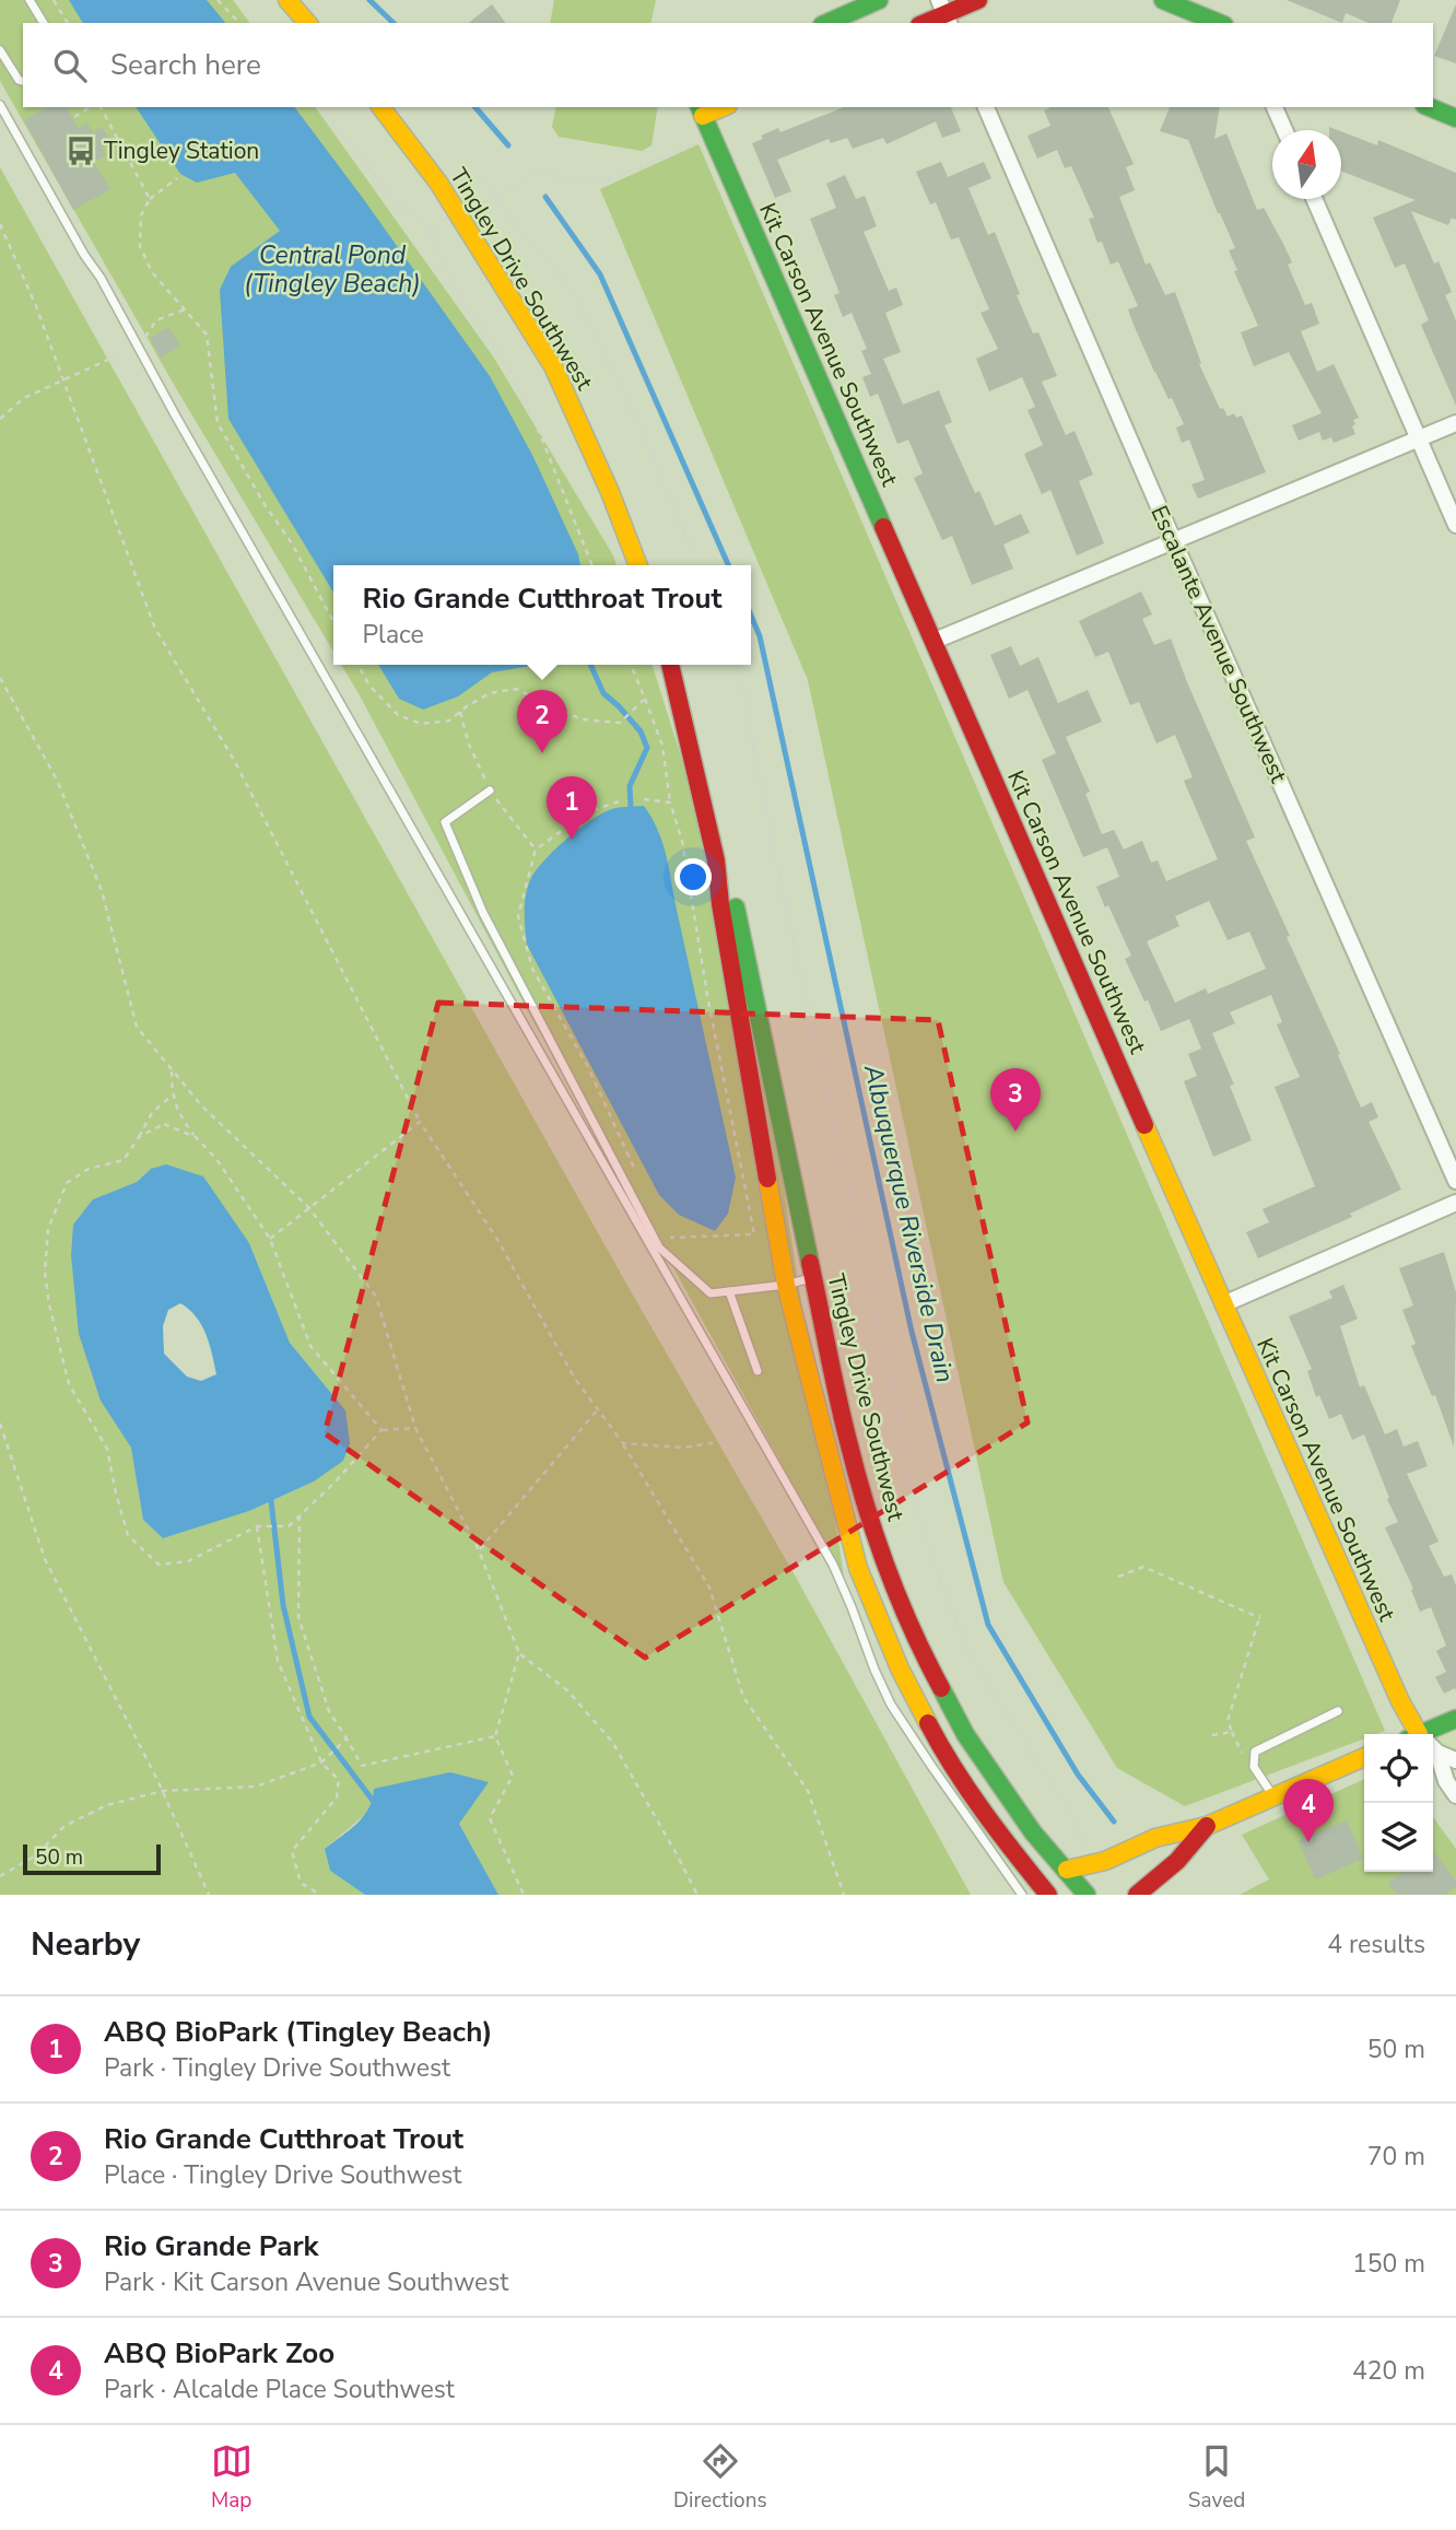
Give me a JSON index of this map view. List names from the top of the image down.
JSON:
{
  "streets": {
    "street": ["Tingley Drive Southwest", "Kit Carson Avenue Southwest", "Escalante Avenue Southwest"]
  },
  "water": ["Central Pond (Tingley Beach)", "Albuquerque Riverside Drain"],
  "places": {
    "bus stop": ["Tingley Station"]
  },
  "scale_bar": "50 m",
  "north": "top",
  "page": {
    "search": "Search here",
    "popup": ["Rio Grande Cutthroat Trout", "Place"],
    "pins": [
      "2",
      "1",
      "3",
      "4"
    ],
    "scale": "50 m",
    "heading": ["Nearby", "4 results"],
    "list": [
      {
        "mark": "1",
        "name": "ABQ BioPark (Tingley Beach)",
        "note": "Park · Tingley Drive Southwest",
        "value": "50 m"
      },
      {
        "mark": "2",
        "name": "Rio Grande Cutthroat Trout",
        "note": "Place · Tingley Drive Southwest",
        "value": "70 m"
      },
      {
        "mark": "3",
        "name": "Rio Grande Park",
        "note": "Park · Kit Carson Avenue Southwest",
        "value": "150 m"
      },
      {
        "mark": "4",
        "name": "ABQ BioPark Zoo",
        "note": "Park · Alcalde Place Southwest",
        "value": "420 m"
      }
    ],
    "nav": ["Map", "Directions", "Saved"]
  }
}
